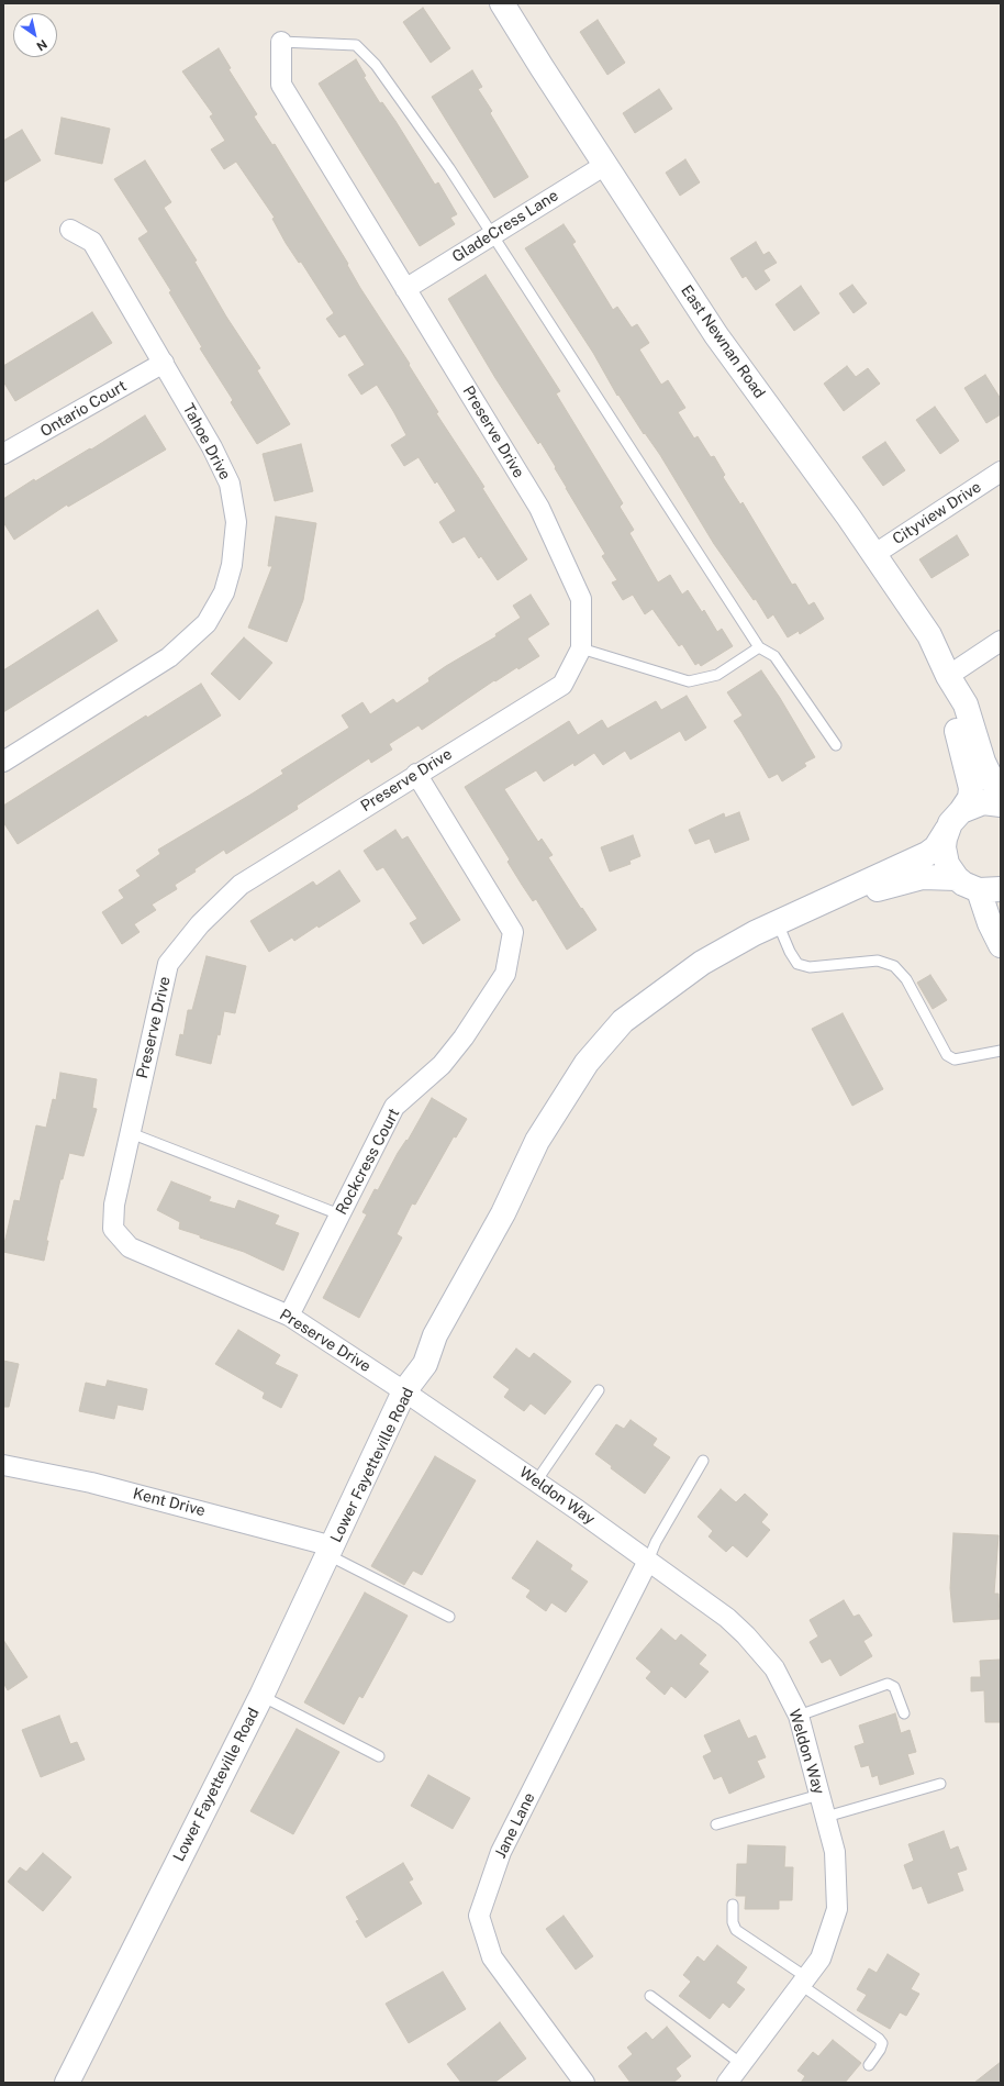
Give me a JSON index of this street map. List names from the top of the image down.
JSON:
{
  "streets": {
    "street": [
      "GladeCress Lane",
      "East Newnan Road",
      "Ontario Court",
      "Preserve Drive",
      "Tahoe Drive",
      "Cityview Drive",
      "Rockcress Court",
      "Lower Fayetteville Road",
      "Weldon Way",
      "Kent Drive",
      "Jane Lane"
    ]
  },
  "crossings": [
    ["GladeCress Lane", "East Newnan Road"],
    ["GladeCress Lane", "Preserve Drive"],
    ["East Newnan Road", "Cityview Drive"],
    ["East Newnan Road", "Lower Fayetteville Road"],
    ["Ontario Court", "Tahoe Drive"],
    ["Preserve Drive", "Rockcress Court"],
    ["Preserve Drive", "Lower Fayetteville Road"],
    ["Preserve Drive", "Weldon Way"],
    ["Lower Fayetteville Road", "Weldon Way"],
    ["Lower Fayetteville Road", "Kent Drive"],
    ["Weldon Way", "Jane Lane"]
  ],
  "north": "bottom right"
}
